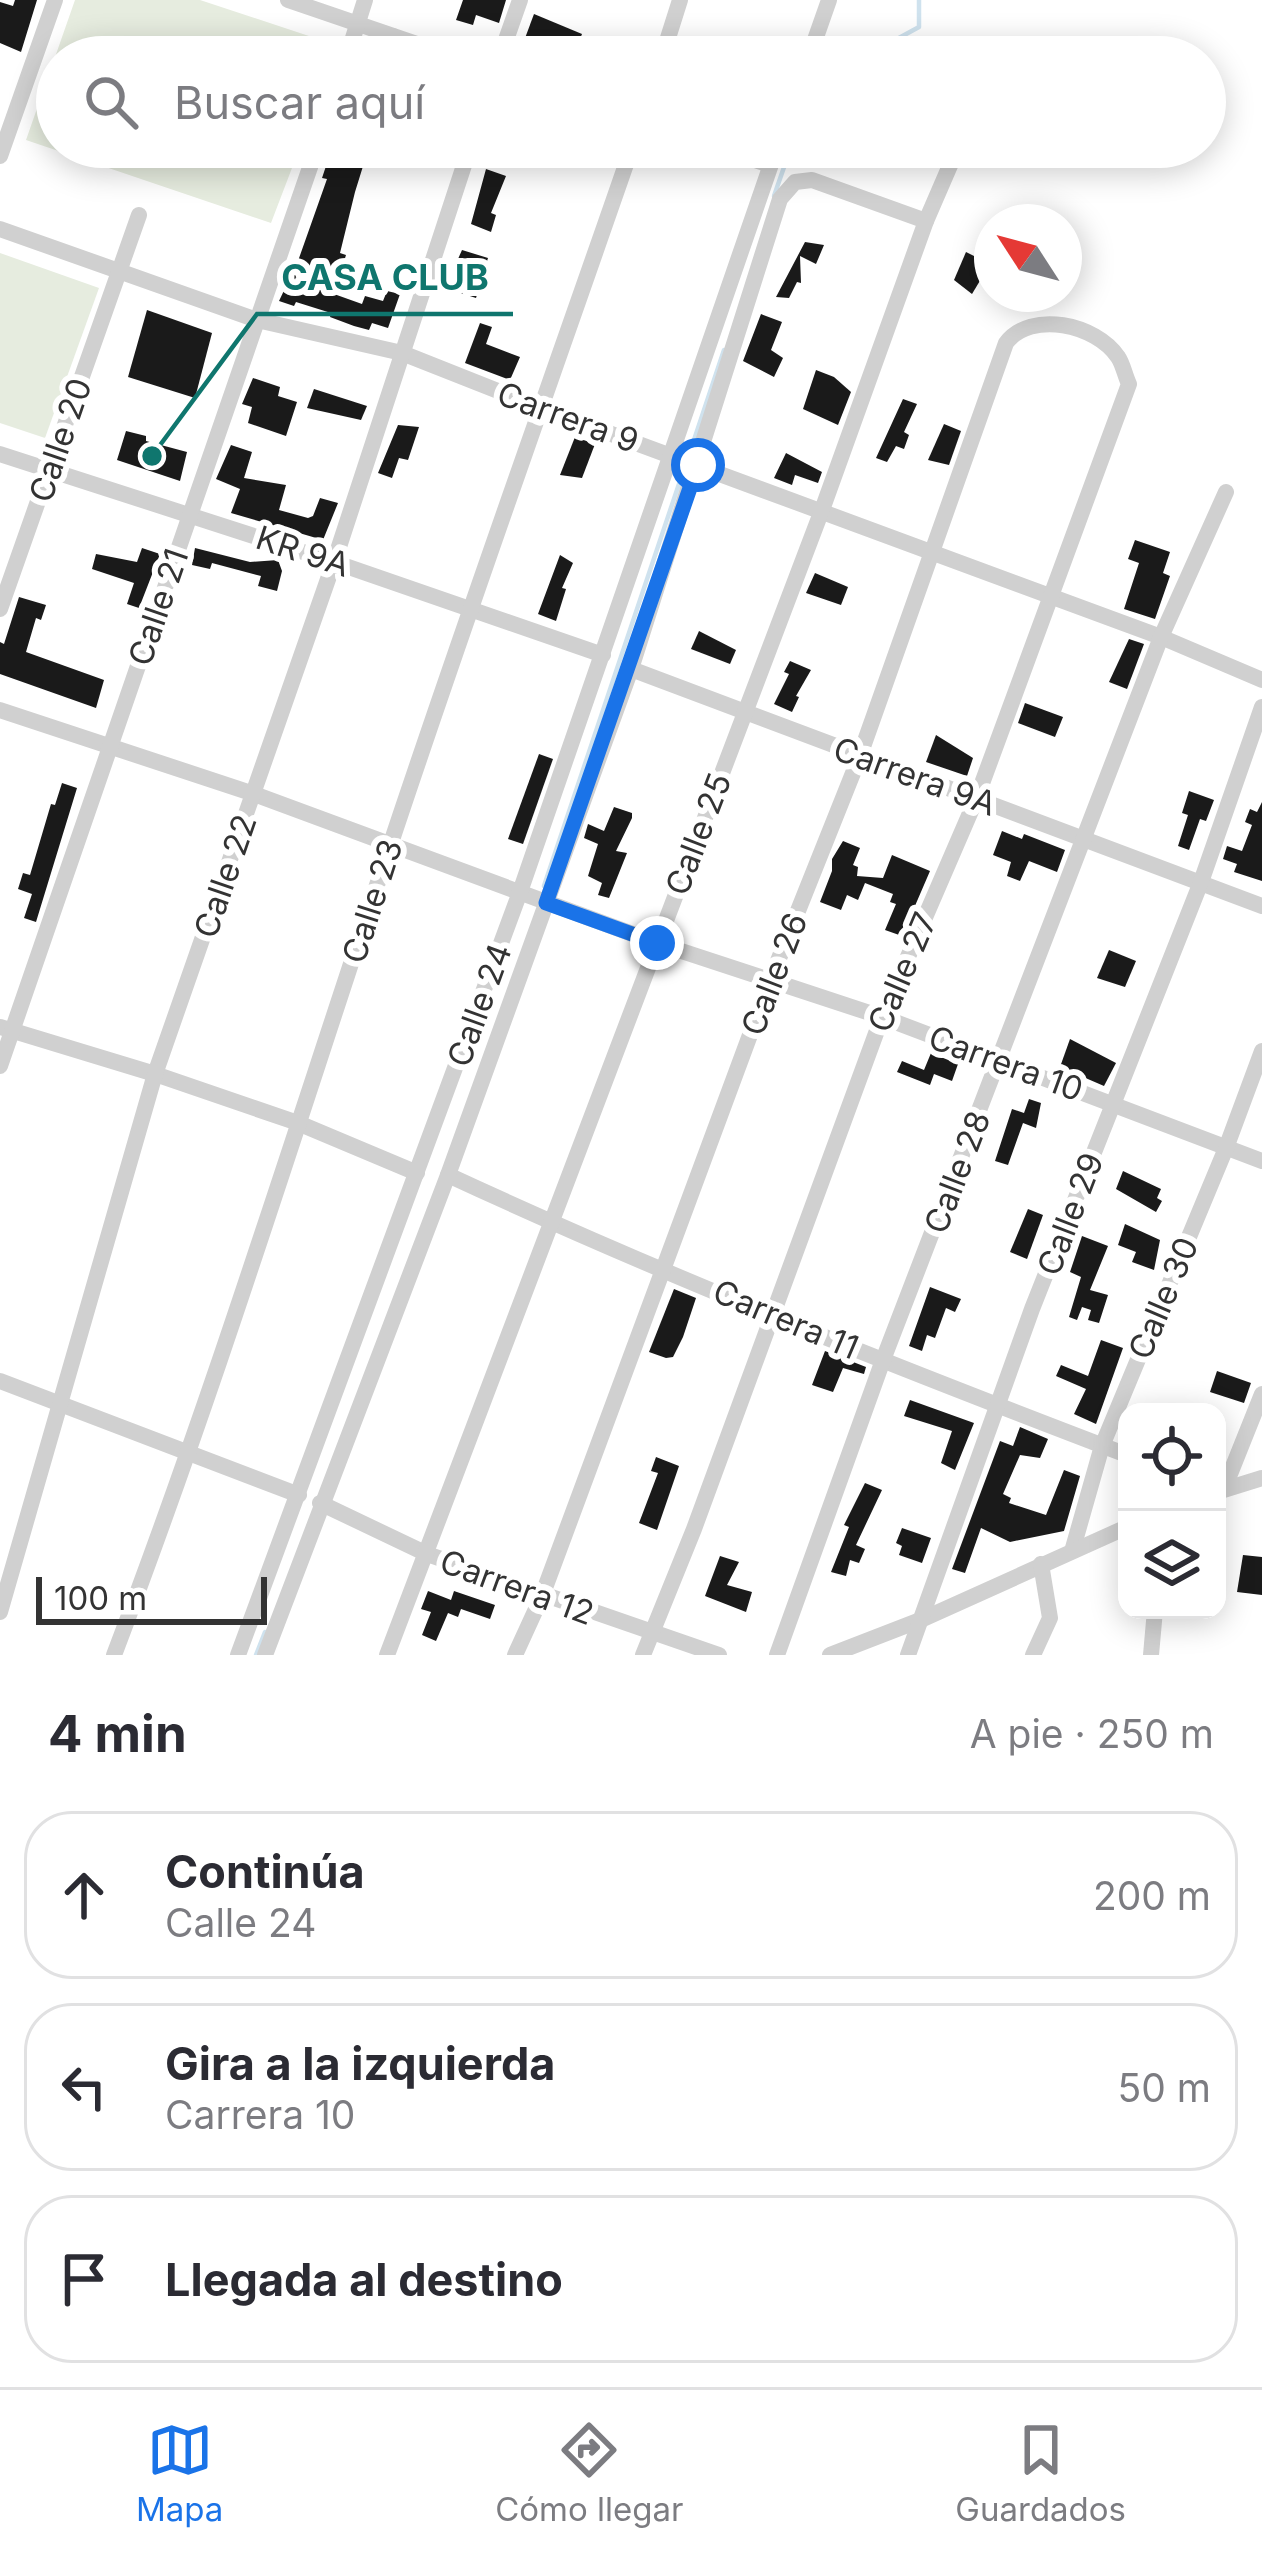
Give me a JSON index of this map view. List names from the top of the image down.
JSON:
{
  "streets": {
    "street": [
      "Carrera 9",
      "Calle 20",
      "KR 9A",
      "Calle 21",
      "Carrera 9A",
      "Calle 25",
      "Calle 22",
      "Calle 23",
      "Calle 27",
      "Calle 26",
      "Calle 24",
      "Carrera 10",
      "Calle 28",
      "Calle 29",
      "Calle 30",
      "Carrera 11",
      "Carrera 12"
    ]
  },
  "crossings": [
    ["Carrera 9", "Calle 20"],
    ["Carrera 9", "Calle 21"],
    ["Carrera 9", "Calle 25"],
    ["Carrera 9", "Calle 22"],
    ["Carrera 9", "Calle 23"],
    ["Carrera 9", "Calle 27"],
    ["Carrera 9", "Calle 26"],
    ["Carrera 9", "Calle 24"],
    ["Carrera 9", "Calle 28"],
    ["Calle 20", "KR 9A"],
    ["KR 9A", "Calle 21"],
    ["KR 9A", "Calle 22"],
    ["KR 9A", "Calle 23"],
    ["KR 9A", "Calle 24"],
    ["Calle 21", "Carrera 10"],
    ["Carrera 9A", "Calle 25"],
    ["Carrera 9A", "Calle 27"],
    ["Carrera 9A", "Calle 26"],
    ["Carrera 9A", "Calle 24"],
    ["Carrera 9A", "Calle 28"],
    ["Carrera 9A", "Calle 29"],
    ["Calle 25", "Calle 24"],
    ["Calle 25", "Carrera 10"],
    ["Calle 25", "Carrera 11"],
    ["Calle 25", "Carrera 12"],
    ["Calle 22", "Carrera 10"],
    ["Calle 23", "Carrera 10"],
    ["Calle 27", "Calle 26"],
    ["Calle 27", "Carrera 10"],
    ["Calle 27", "Carrera 11"],
    ["Calle 27", "Carrera 12"],
    ["Calle 26", "Carrera 10"],
    ["Calle 26", "Carrera 11"],
    ["Calle 26", "Carrera 12"],
    ["Calle 24", "Carrera 10"],
    ["Calle 24", "Carrera 11"],
    ["Calle 24", "Carrera 12"],
    ["Carrera 10", "Calle 28"],
    ["Carrera 10", "Calle 29"],
    ["Carrera 10", "Calle 30"],
    ["Calle 28", "Carrera 11"],
    ["Calle 29", "Carrera 11"],
    ["Calle 30", "Carrera 11"]
  ],
  "places": ["CASA CLUB"],
  "scale_bar": "100 m",
  "north": "top left",
  "page": {
    "search": "Buscar aquí",
    "scale": "100 m",
    "heading": ["4 min", "A pie · 250 m"],
    "list": [
      ["Continúa", "Calle 24", "200 m"],
      ["Gira a la izquierda", "Carrera 10", "50 m"],
      "Llegada al destino"
    ],
    "nav": ["Mapa", "Cómo llegar", "Guardados"]
  }
}
